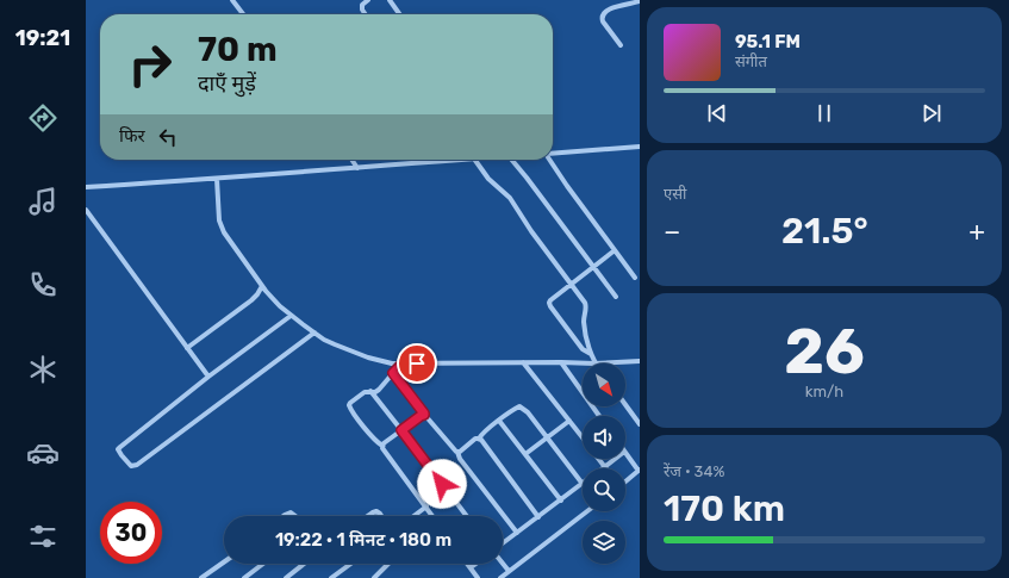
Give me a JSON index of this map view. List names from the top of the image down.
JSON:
{
  "north": "bottom right",
  "page": {
    "tabs": "19:21",
    "turn": ["70 m", "दाएँ मुड़ें"],
    "song": ["95.1 FM", "संगीत"],
    "then": "फिर",
    "tile": [
      "एसी",
      ["26", "km/h"],
      ["रेंज · 34%", "170 km"]
    ],
    "heat": ["−", "21.5°", "+"],
    "limit": "30",
    "trip": "19:22 · 1 मिनट · 180 m"
  }
}
